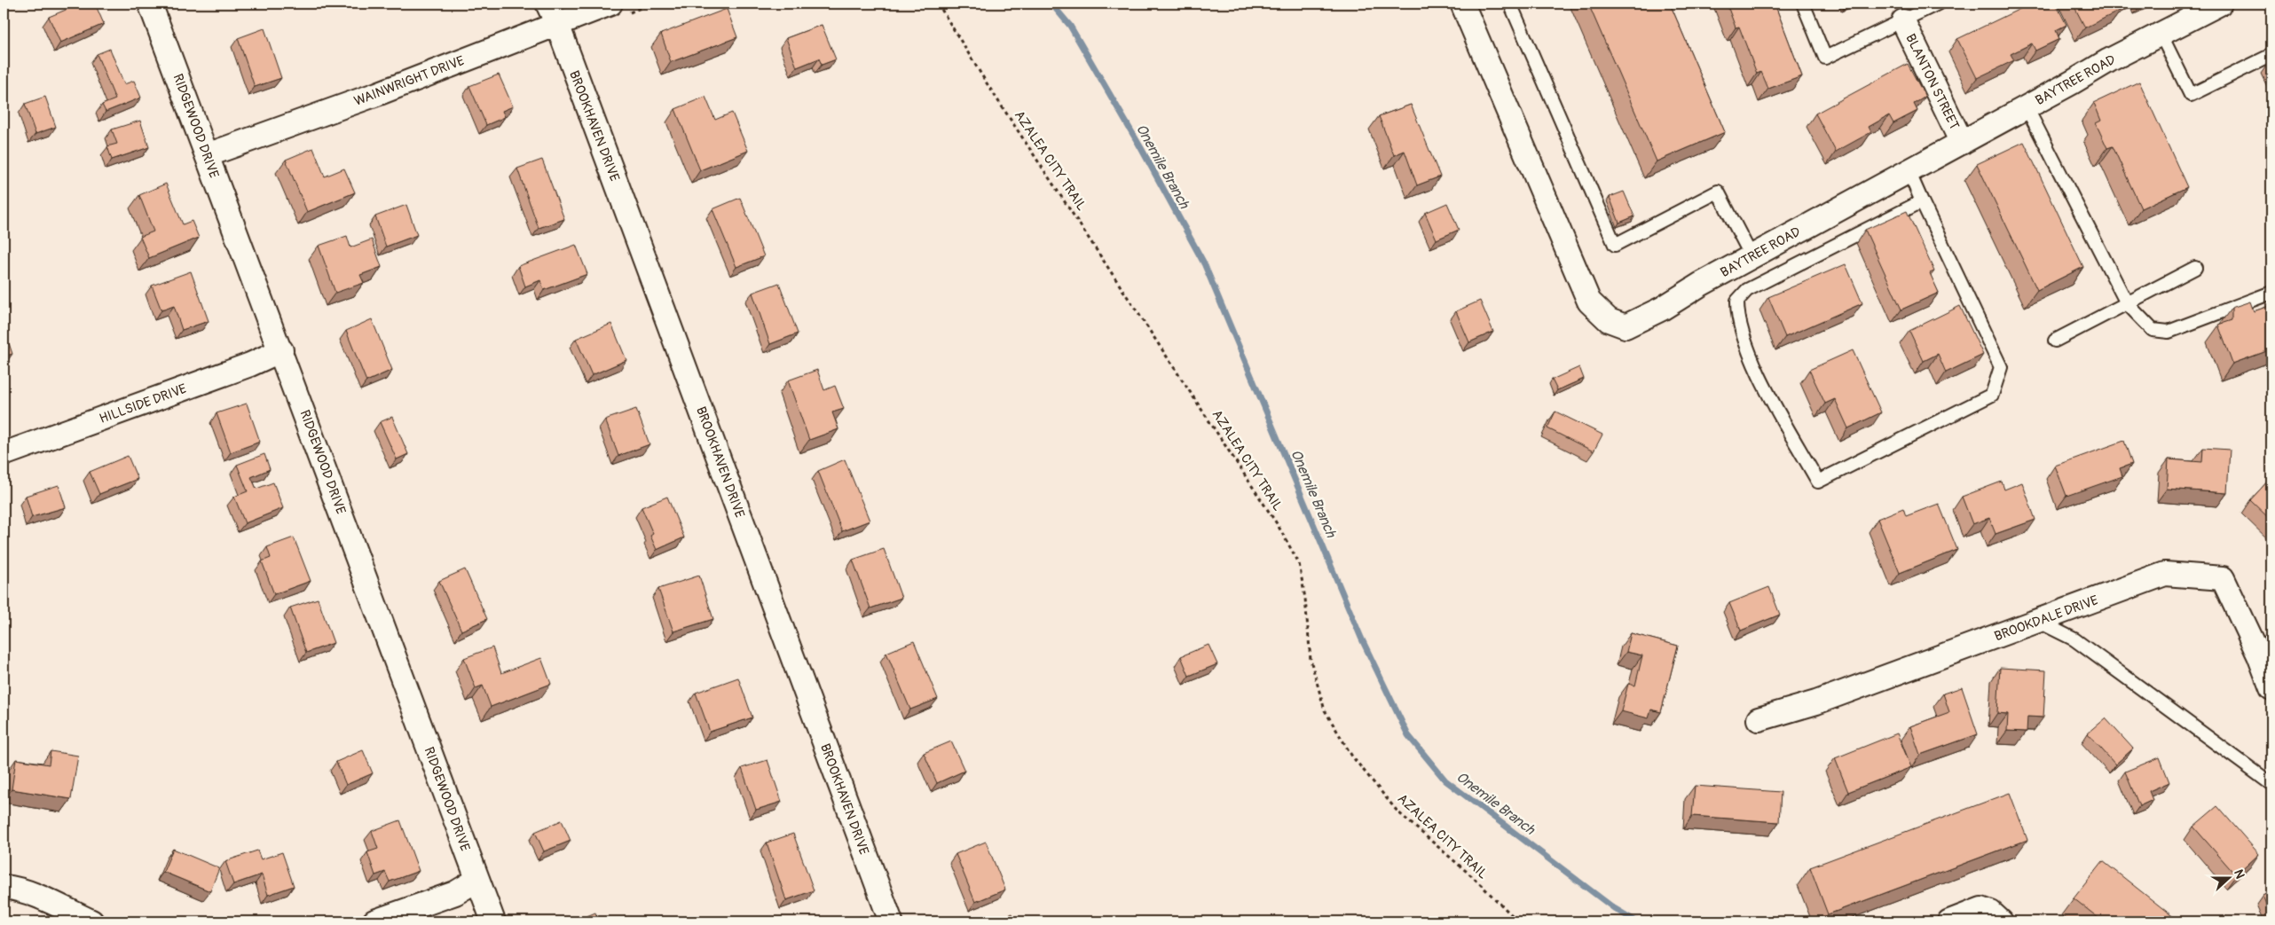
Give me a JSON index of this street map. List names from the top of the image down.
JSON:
{
  "streets": {
    "street": [
      "BAYTREE ROAD",
      "WAINWRIGHT DRIVE",
      "BLANTON STREET",
      "RIDGEWOOD DRIVE",
      "BROOKHAVEN DRIVE",
      "HILLSIDE DRIVE",
      "BROOKDALE DRIVE"
    ],
    "path": ["AZALEA CITY TRAIL"]
  },
  "crossings": [
    ["BAYTREE ROAD", "BLANTON STREET"],
    ["WAINWRIGHT DRIVE", "RIDGEWOOD DRIVE"],
    ["WAINWRIGHT DRIVE", "BROOKHAVEN DRIVE"],
    ["RIDGEWOOD DRIVE", "HILLSIDE DRIVE"]
  ],
  "water": ["Onemile Branch"],
  "north": "right"
}
